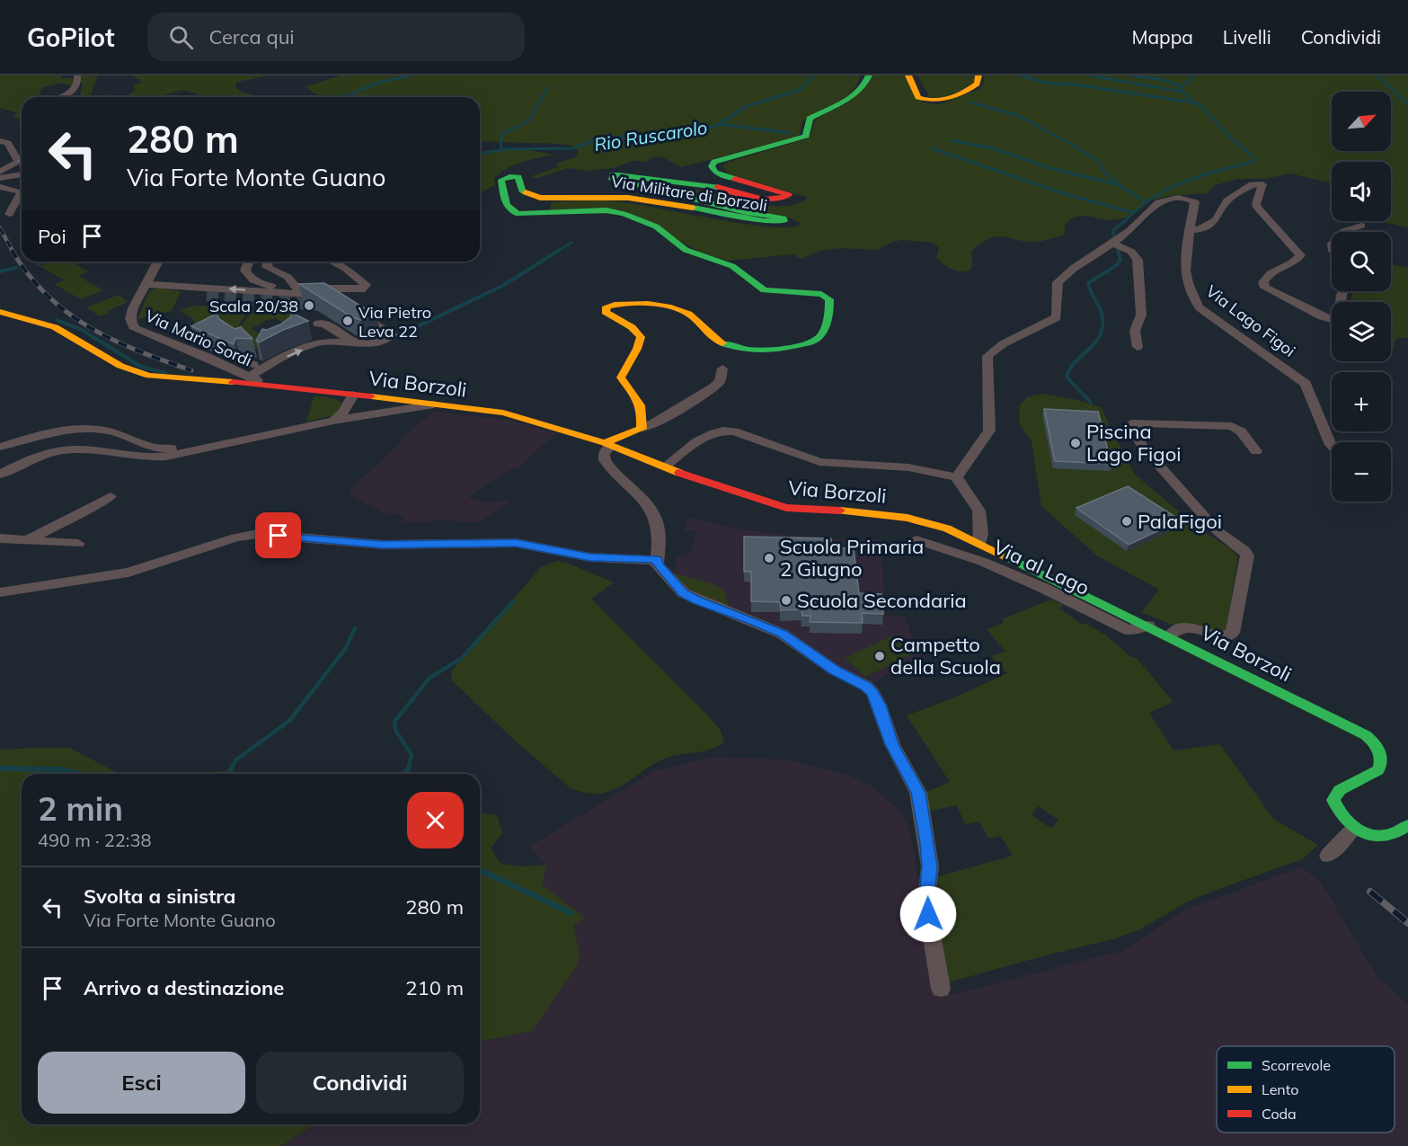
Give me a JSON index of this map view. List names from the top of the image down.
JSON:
{
  "streets": {
    "street": [
      "Via Militare di Borzoli",
      "Via Lago Figoi",
      "Via Mario Sordi",
      "Via Borzoli",
      "Via al Lago"
    ]
  },
  "crossings": [
    ["Via Mario Sordi", "Via Borzoli"],
    ["Via Borzoli", "Via al Lago"]
  ],
  "water": ["Rio Ruscarolo"],
  "places": [
    "Scala 20/38",
    "Via Pietro Leva 22",
    "Piscina Lago Figoi",
    "PalaFigoi",
    "Scuola Primaria 2 Giugno",
    "Scuola Secondaria",
    "Campetto della Scuola"
  ],
  "legend": ["Scorrevole", "Lento", "Coda"],
  "north": "top right",
  "page": {
    "header": "GoPilot",
    "search": "Cerca qui",
    "nav": ["Mappa", "Livelli", "Condividi"],
    "map_buttons": ["+", "−"],
    "turn": ["280 m", "Via Forte Monte Guano"],
    "then": "Poi",
    "heading": ["2 min", "490 m · 22:38"],
    "list": [
      {
        "name": "Svolta a sinistra",
        "note": "Via Forte Monte Guano",
        "value": "280 m"
      },
      {
        "name": "Arrivo a destinazione",
        "value": "210 m"
      }
    ],
    "buttons": ["Esci", "Condividi"]
  }
}
